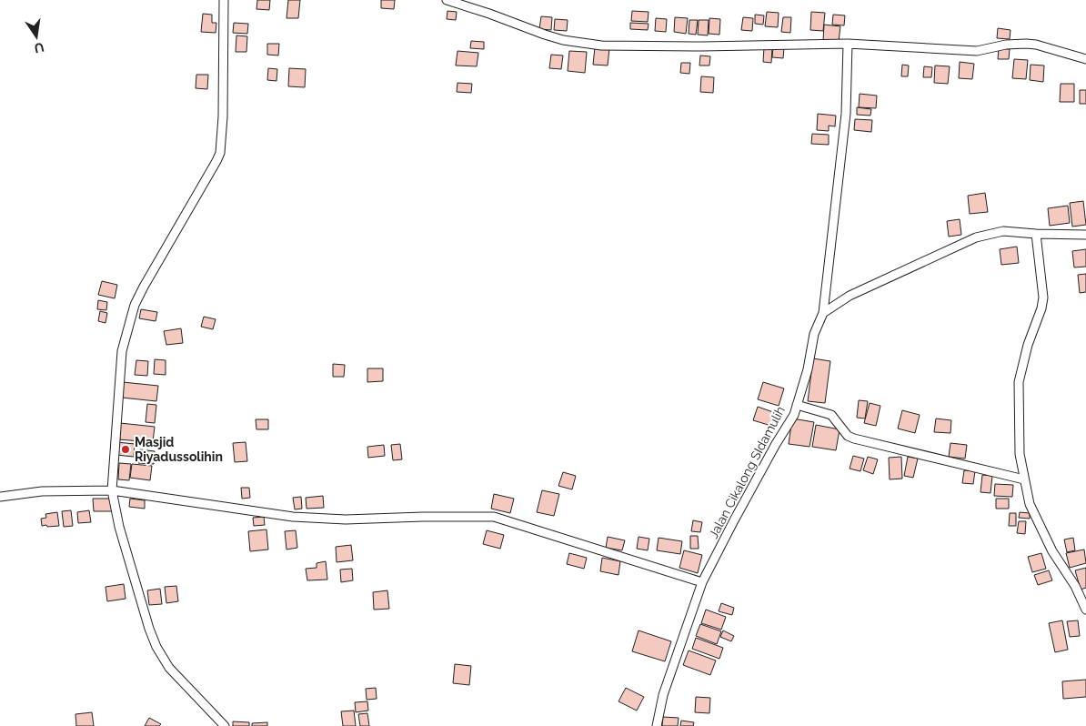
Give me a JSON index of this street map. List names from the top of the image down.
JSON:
{
  "streets": {
    "street": ["Jalan Cikalong SIdamulih"]
  },
  "places": ["Masjid Riyadussolihin"],
  "north": "bottom"
}
